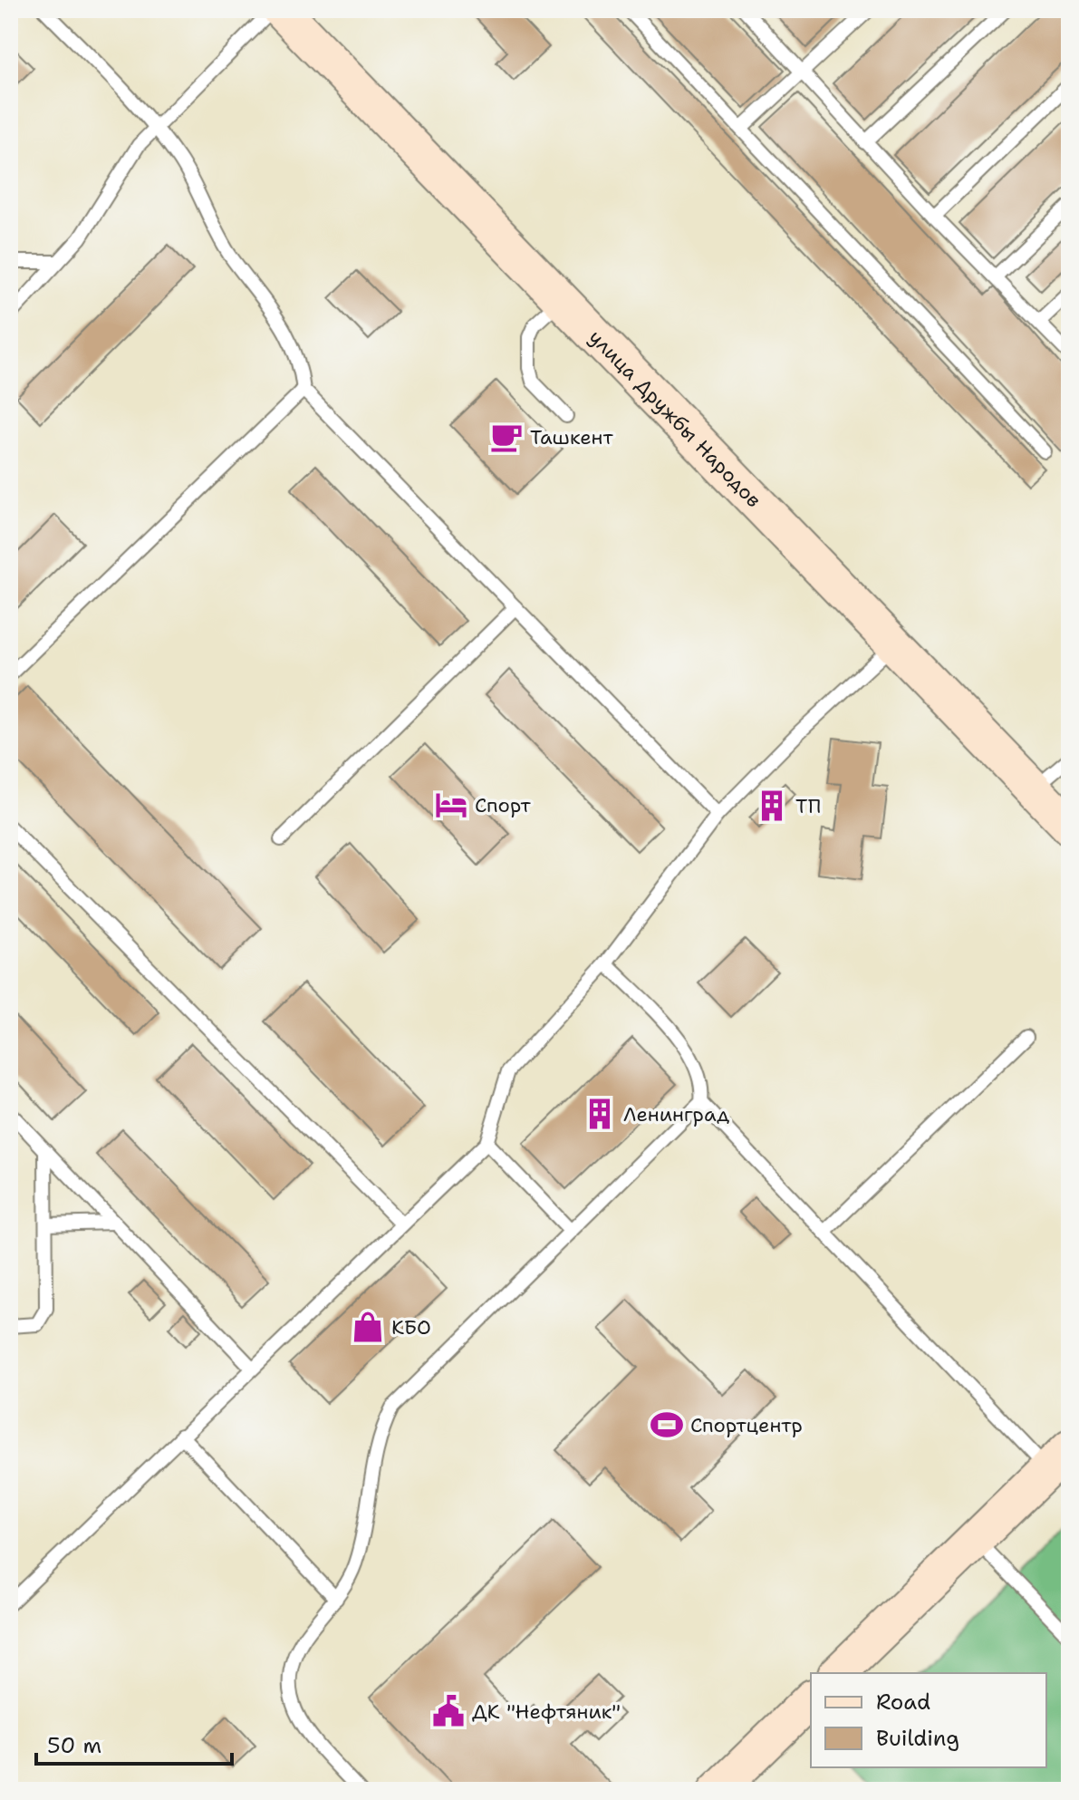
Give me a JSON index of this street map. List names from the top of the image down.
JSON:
{
  "streets": {
    "main road": ["улица Дружбы Народов"]
  },
  "places": {
    "cafe": ["Ташкент"],
    "hotel": ["Спорт"],
    "building": ["ТП", "Ленинград"],
    "shop": ["КБО"],
    "sports": ["Спортцентр"],
    "public building": ["ДК \"Нефтяник\""]
  },
  "legend": ["Road", "Building"],
  "scale_bar": "50 m"
}
